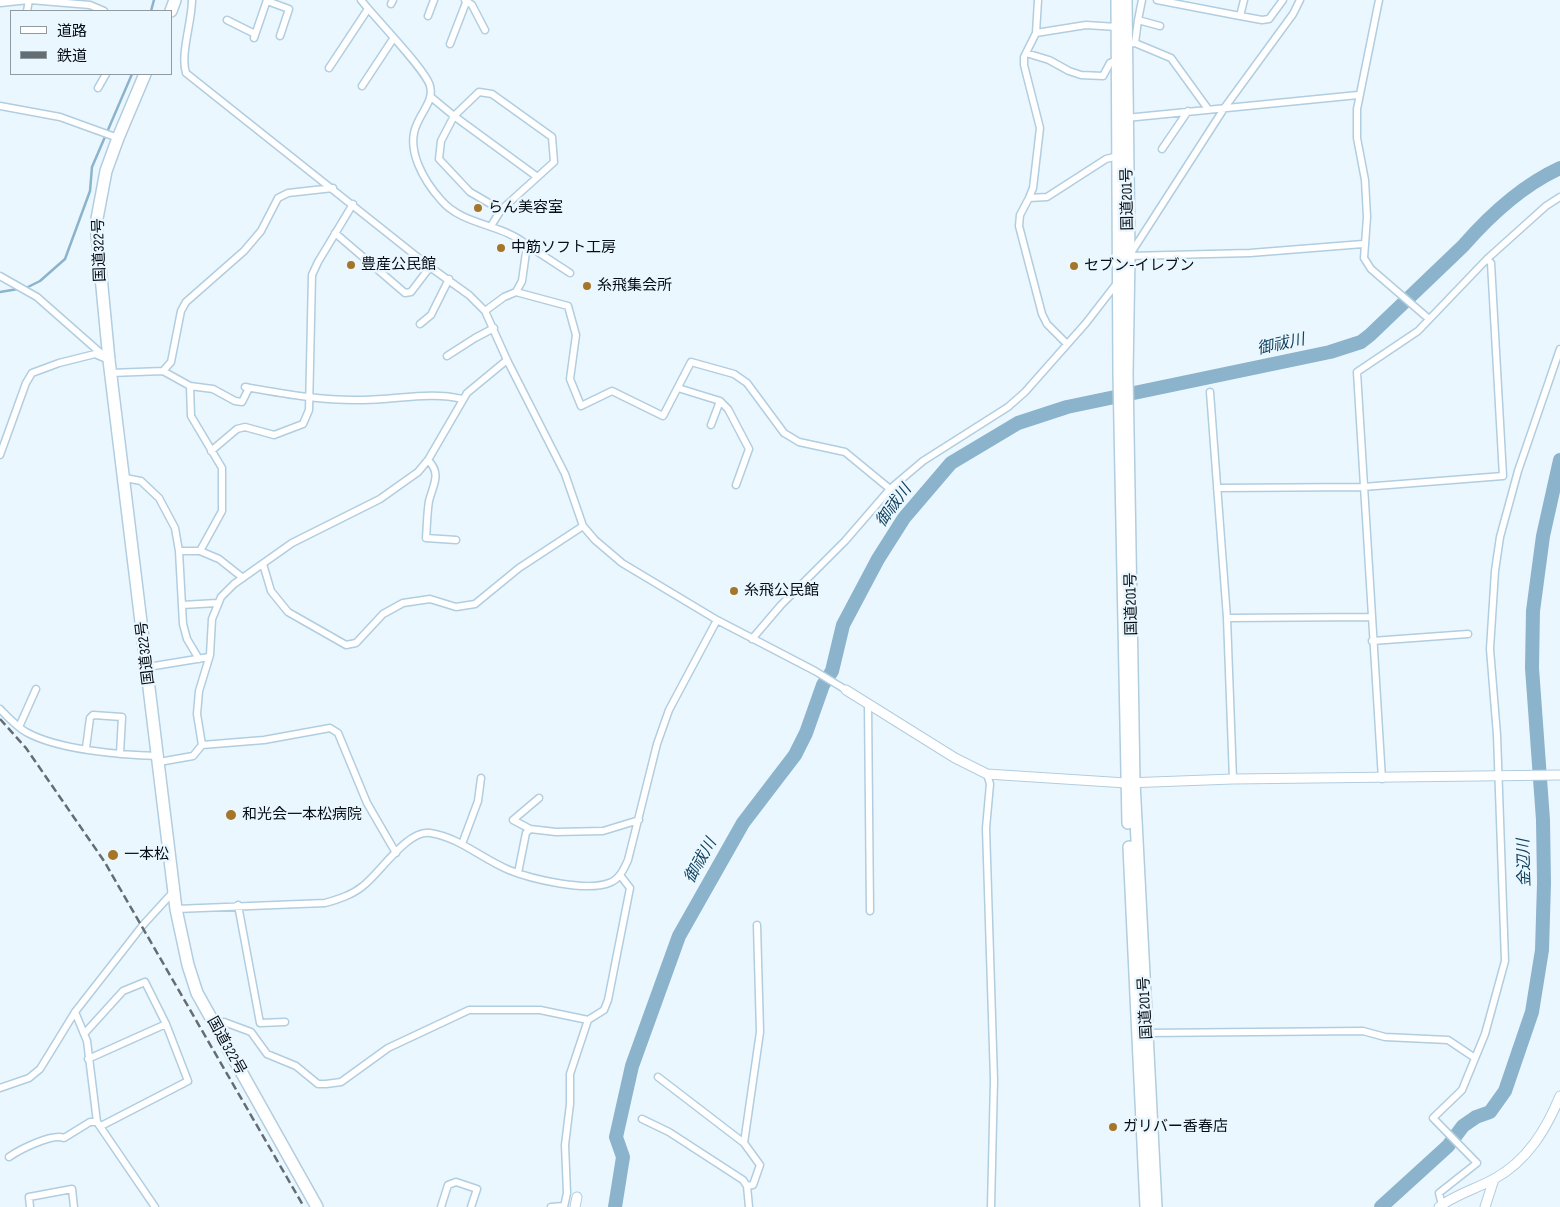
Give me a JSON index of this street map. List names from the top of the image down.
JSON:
{
  "streets": {
    "highway": ["国道201号", "国道322号"]
  },
  "water": ["御祓川", "金辺川"],
  "places": [
    "らん美容室",
    "中筋ソフト工房",
    "豊産公民館",
    "セブン-イレブン",
    "糸飛集会所",
    "糸飛公民館",
    "和光会一本松病院",
    "一本松",
    "ガリバー香春店"
  ],
  "legend": ["道路", "鉄道"]
}
